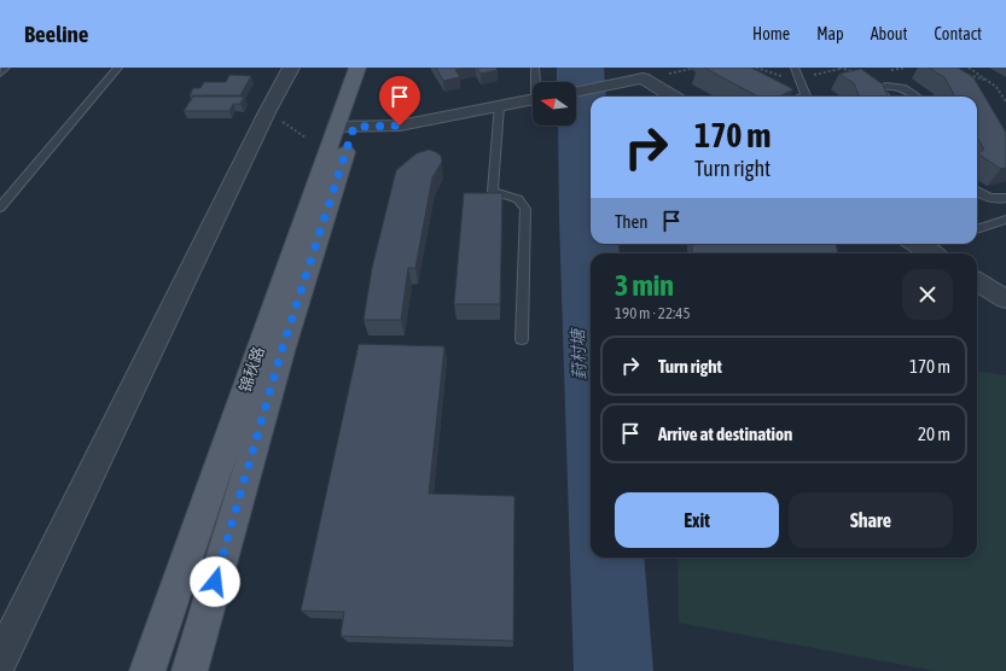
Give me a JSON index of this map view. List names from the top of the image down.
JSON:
{
  "streets": {
    "main road": ["锦秋路"]
  },
  "water": ["葑村塘"],
  "north": "left",
  "page": {
    "header": "Beeline",
    "nav": [
      "Home",
      "Map",
      "About",
      "Contact"
    ],
    "turn": ["170 m", "Turn right"],
    "then": "Then",
    "heading": ["3 min", "190 m · 22:45"],
    "list": [
      {
        "name": "Turn right",
        "value": "170 m"
      },
      {
        "name": "Arrive at destination",
        "value": "20 m"
      }
    ],
    "buttons": ["Exit", "Share"]
  }
}
